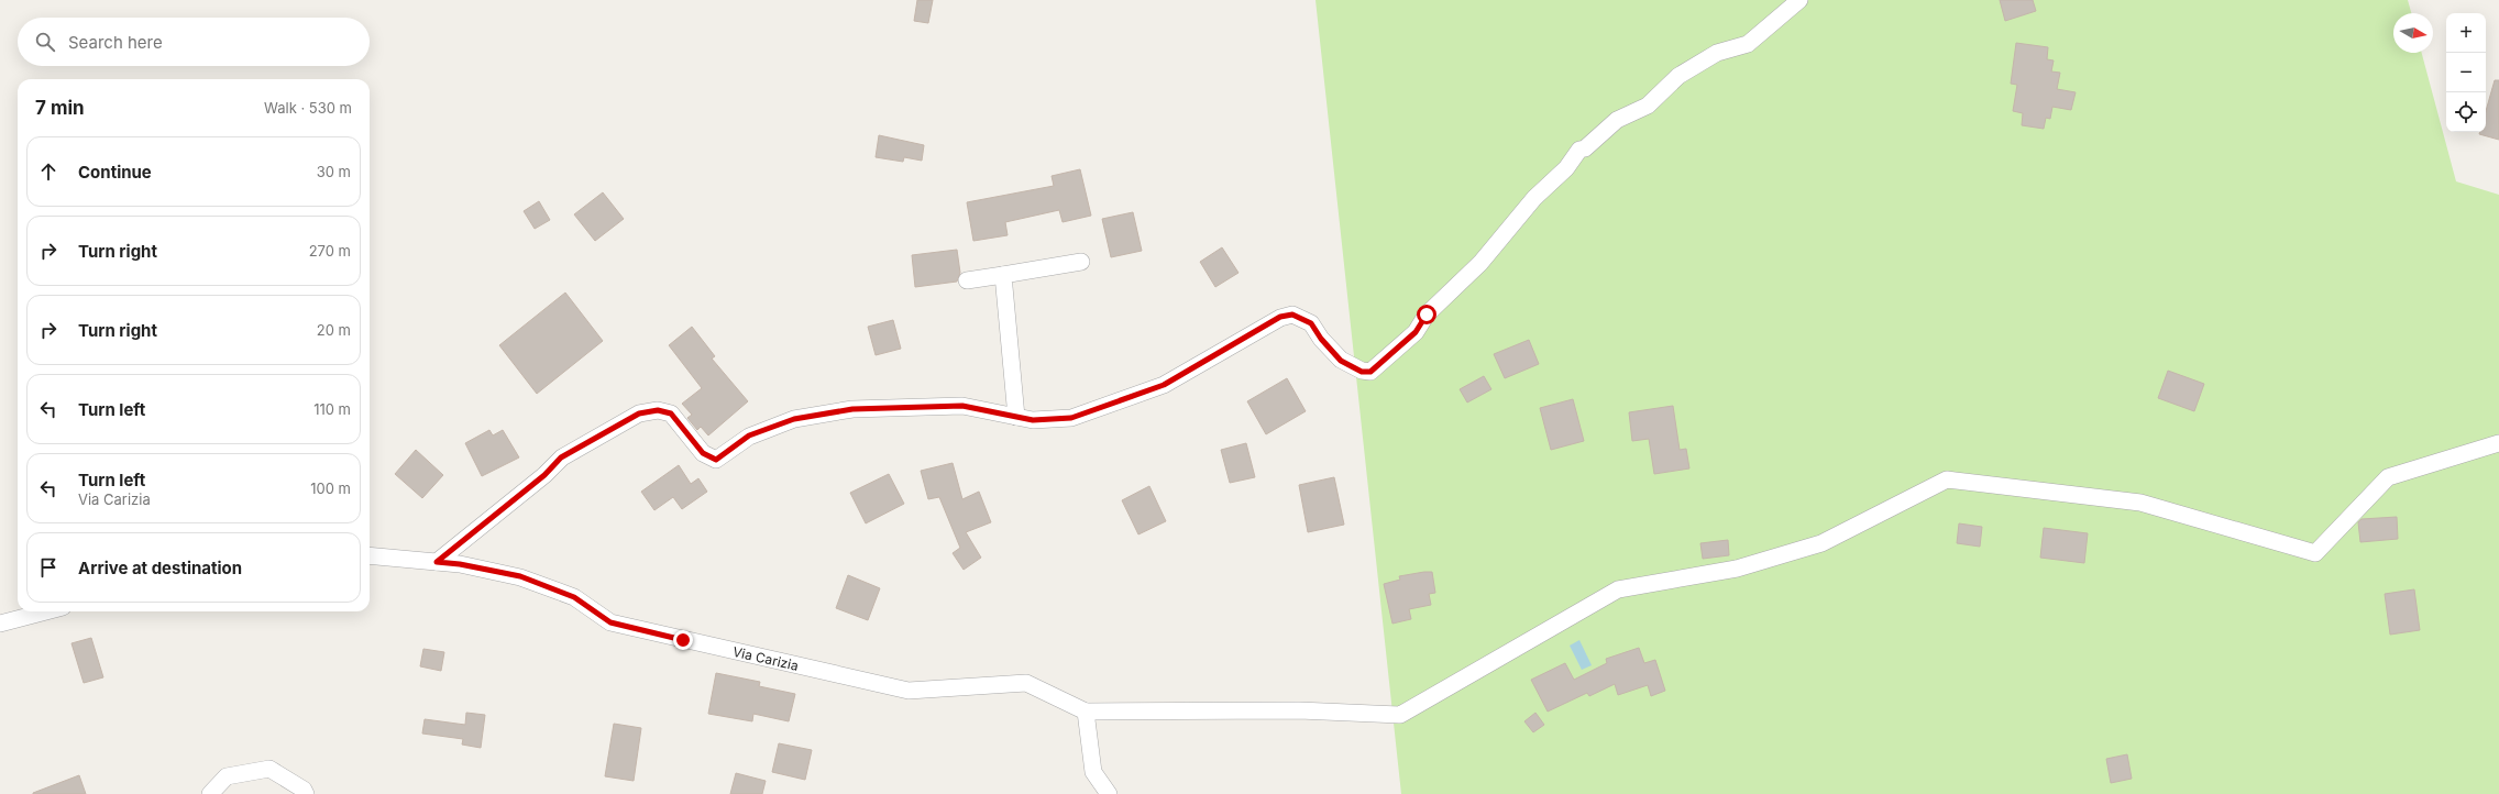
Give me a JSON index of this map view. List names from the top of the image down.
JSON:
{
  "streets": {
    "street": ["Via Carizia"]
  },
  "north": "right",
  "page": {
    "map_buttons": ["+", "−"],
    "search": "Search here",
    "heading": ["7 min", "Walk · 530 m"],
    "list": [
      ["Continue", "30 m"],
      ["Turn right", "270 m"],
      ["Turn right", "20 m"],
      ["Turn left", "110 m"],
      ["Turn left", "Via Carizia", "100 m"],
      "Arrive at destination"
    ]
  }
}
